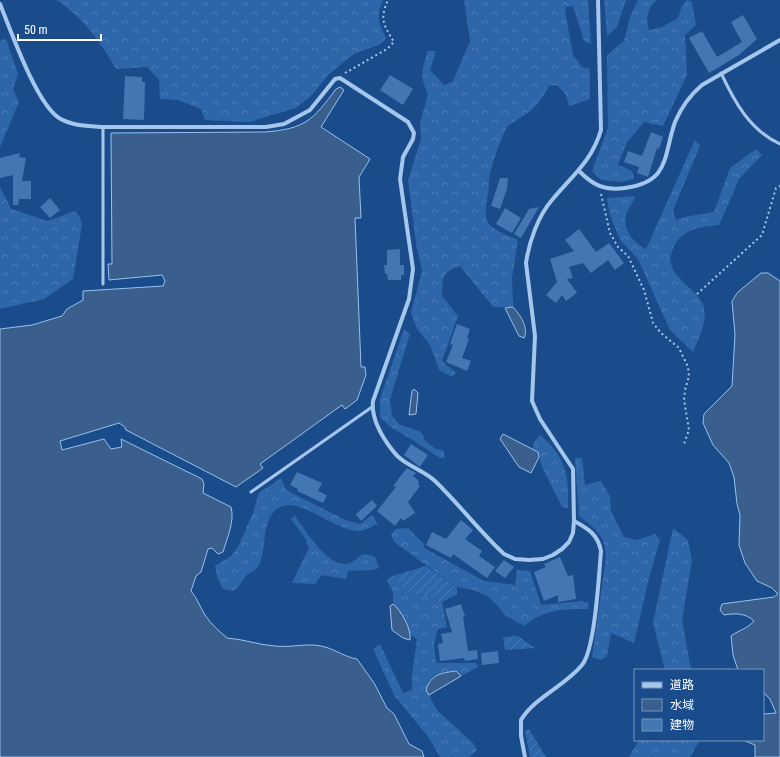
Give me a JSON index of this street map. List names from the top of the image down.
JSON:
{
  "legend": ["道路", "水域", "建物"],
  "scale_bar": "50 m"
}
